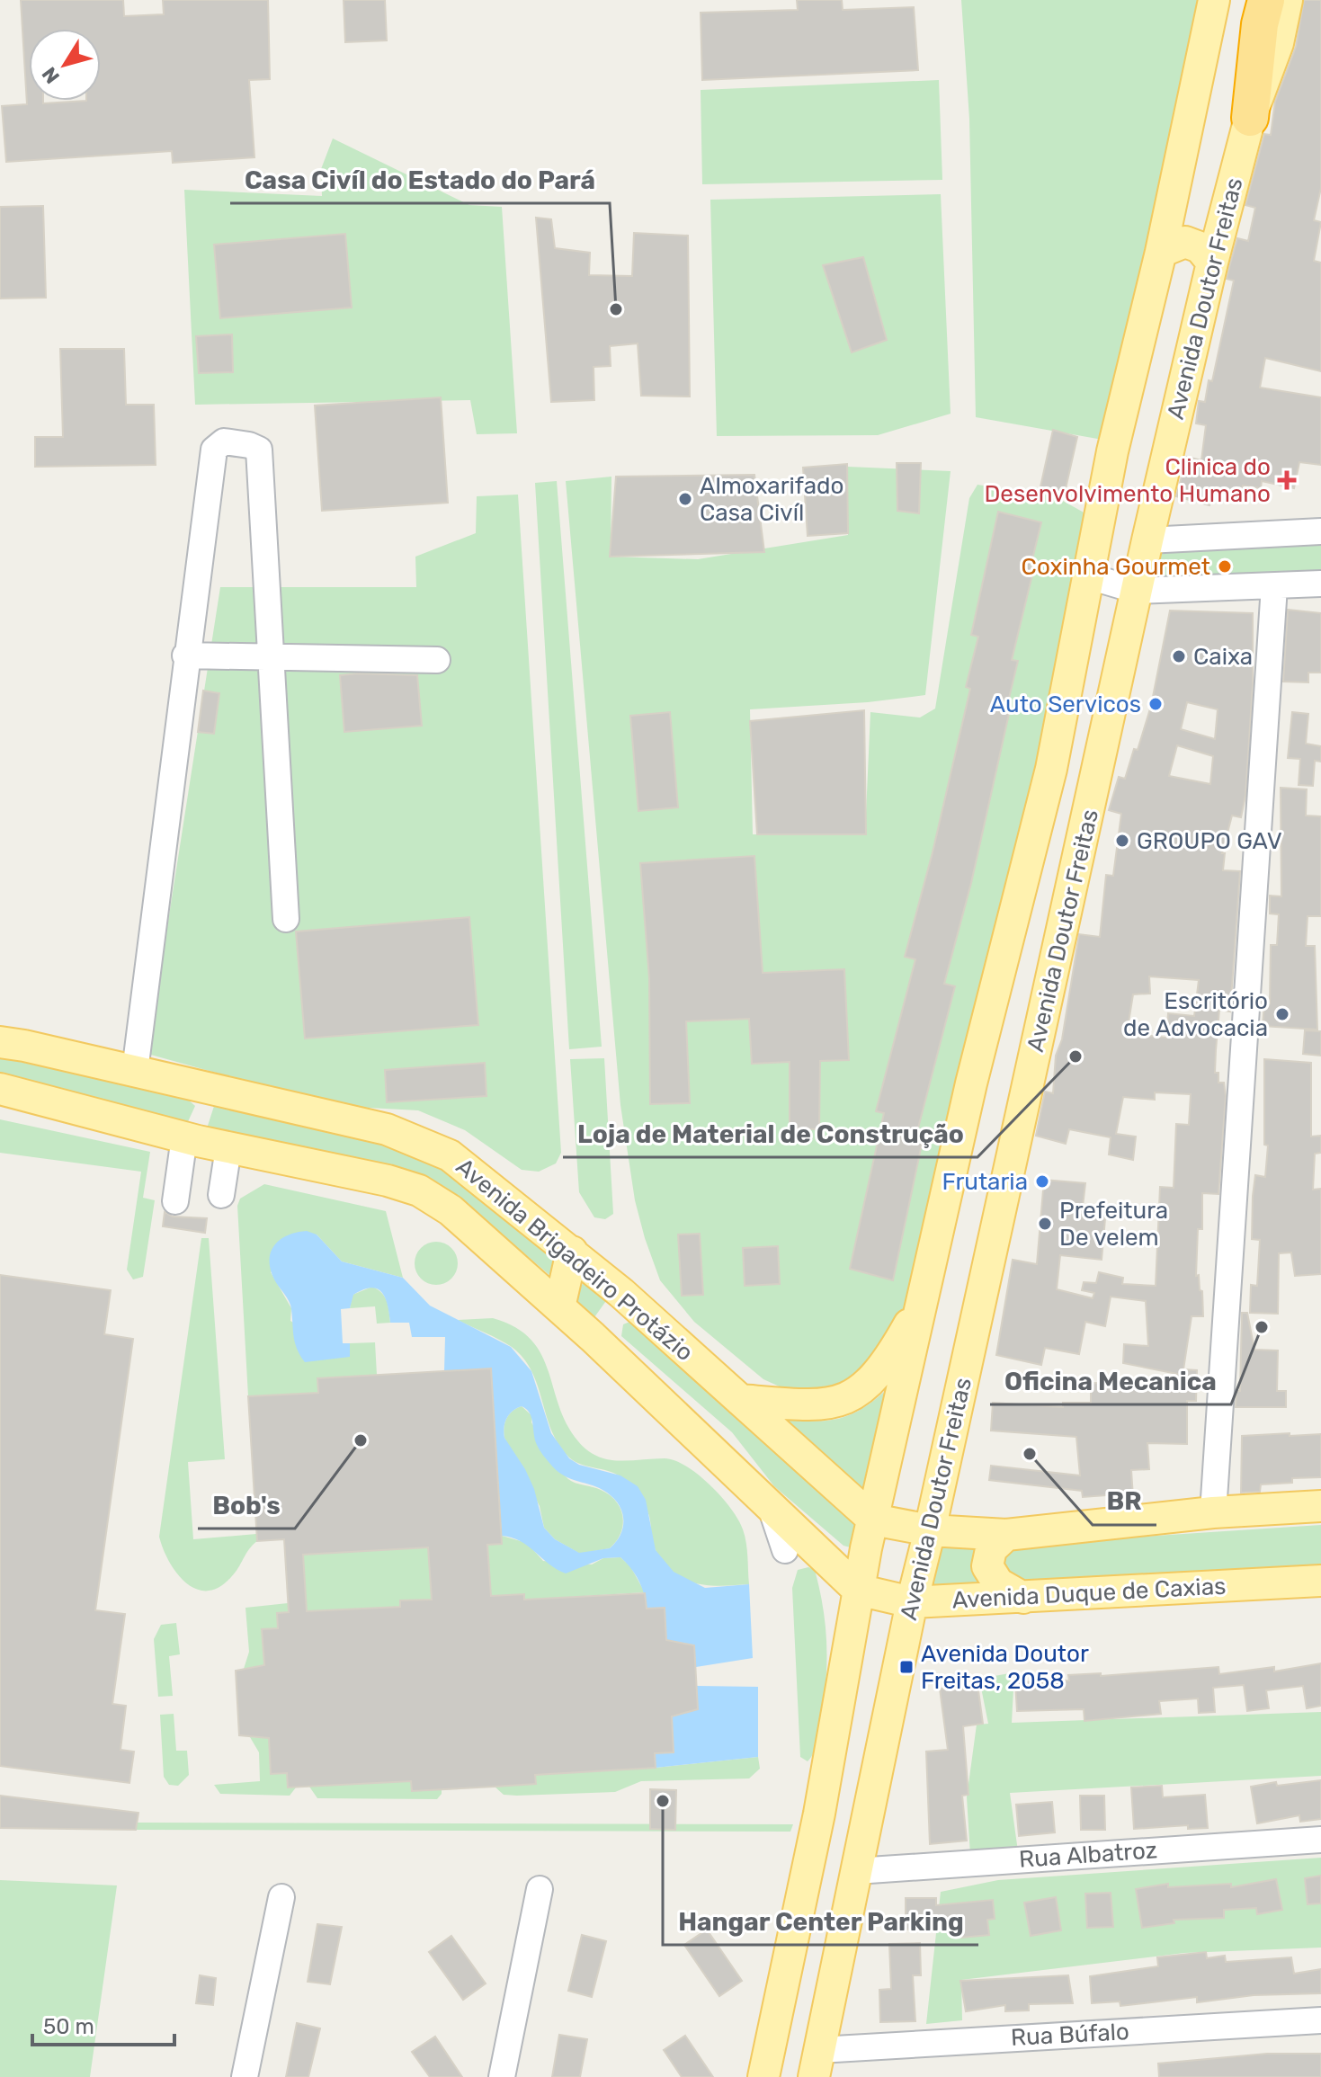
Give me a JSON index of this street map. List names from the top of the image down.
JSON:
{
  "streets": {
    "main road": ["Avenida Doutor Freitas", "Avenida Brigadeiro Protázio", "Avenida Duque de Caxias"],
    "street": ["Rua Albatroz", "Rua Búfalo"]
  },
  "crossings": [
    ["Avenida Doutor Freitas", "Avenida Brigadeiro Protázio"],
    ["Avenida Doutor Freitas", "Avenida Duque de Caxias"],
    ["Avenida Doutor Freitas", "Rua Albatroz"],
    ["Avenida Doutor Freitas", "Rua Búfalo"],
    ["Avenida Brigadeiro Protázio", "Avenida Duque de Caxias"]
  ],
  "places": {
    "other": [
      "Casa Civíl do Estado do Pará",
      "Almoxarifado Casa Civíl",
      "Coxinha Gourmet",
      "Caixa",
      "Auto Servicos",
      "GROUPO GAV",
      "Escritório de Advocacia",
      "Loja de Material de Construção",
      "Frutaria",
      "Prefeitura De velem",
      "Oficina Mecanica",
      "Bob's",
      "BR",
      "Hangar Center Parking"
    ],
    "health": ["Clinica do Desenvolvimento Humano"],
    "transit": ["Avenida Doutor Freitas, 2058"]
  },
  "scale_bar": "50 m",
  "north": "bottom left"
}
